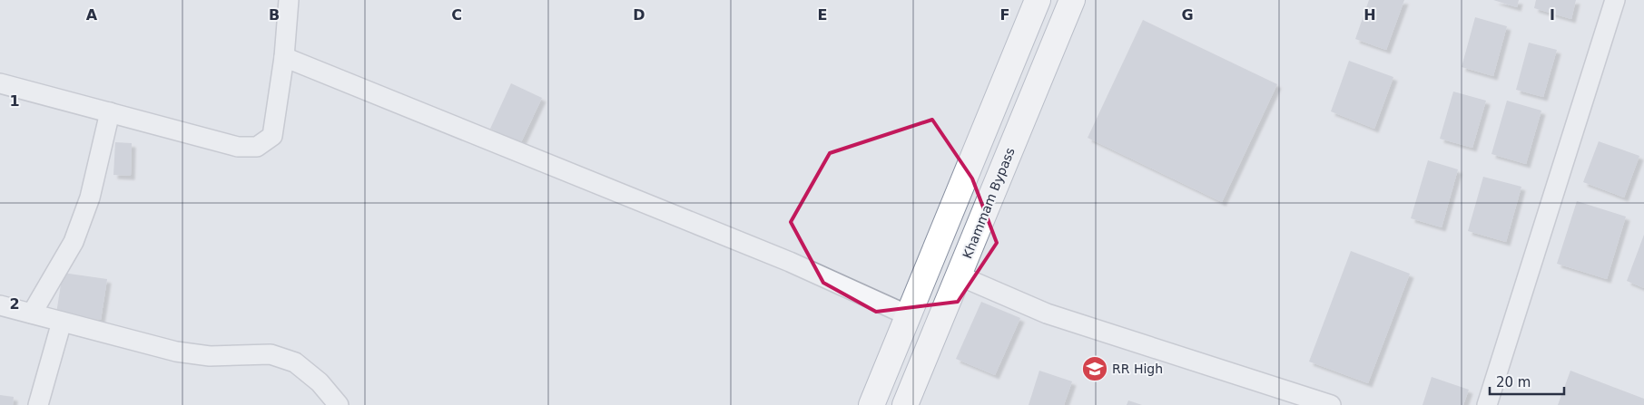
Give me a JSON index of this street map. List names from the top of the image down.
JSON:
{
  "streets": {
    "highway": ["Khammam Bypass"]
  },
  "places": {
    "school or university": ["RR High"]
  },
  "scale_bar": "20 m",
  "grid": {
    "columns": [
      "A",
      "B",
      "C",
      "D",
      "E",
      "F",
      "G",
      "H",
      "I"
    ],
    "rows": ["1", "2"]
  }
}
